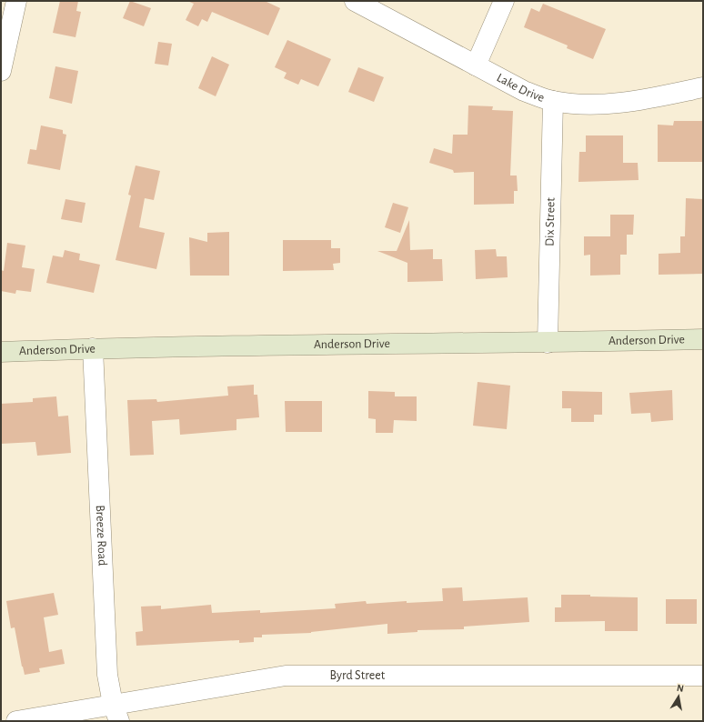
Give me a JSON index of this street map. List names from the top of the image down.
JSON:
{
  "streets": {
    "street": [
      "Lake Drive",
      "Dix Street",
      "Anderson Drive",
      "Breeze Road",
      "Byrd Street"
    ]
  },
  "crossings": [
    ["Lake Drive", "Dix Street"],
    ["Dix Street", "Anderson Drive"],
    ["Anderson Drive", "Breeze Road"],
    ["Breeze Road", "Byrd Street"]
  ],
  "north": "top"
}
